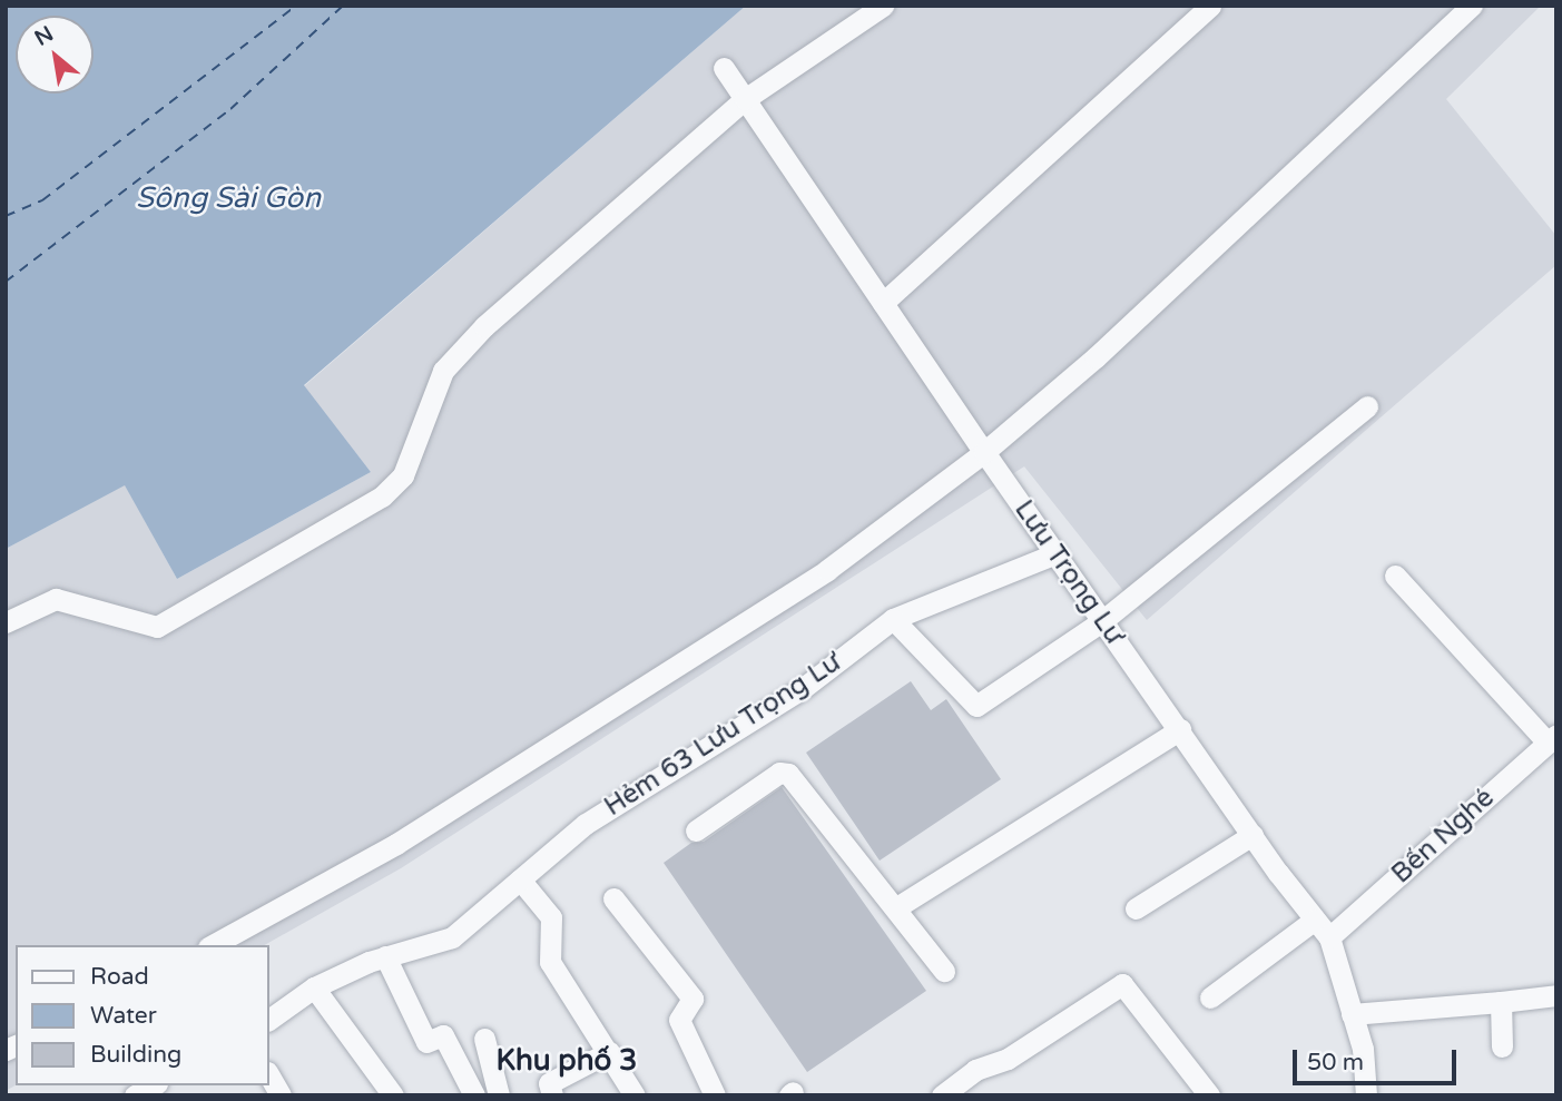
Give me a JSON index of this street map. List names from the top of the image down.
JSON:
{
  "streets": {
    "street": ["Lưu Trọng Lư", "Hẻm 63 Lưu Trọng Lư", "Bến Nghé"]
  },
  "crossings": [
    ["Lưu Trọng Lư", "Hẻm 63 Lưu Trọng Lư"],
    ["Lưu Trọng Lư", "Bến Nghé"]
  ],
  "districts": ["Khu phố 3"],
  "water": ["Sông Sài Gòn"],
  "legend": ["Road", "Water", "Building"],
  "scale_bar": "50 m",
  "north": "top left"
}
